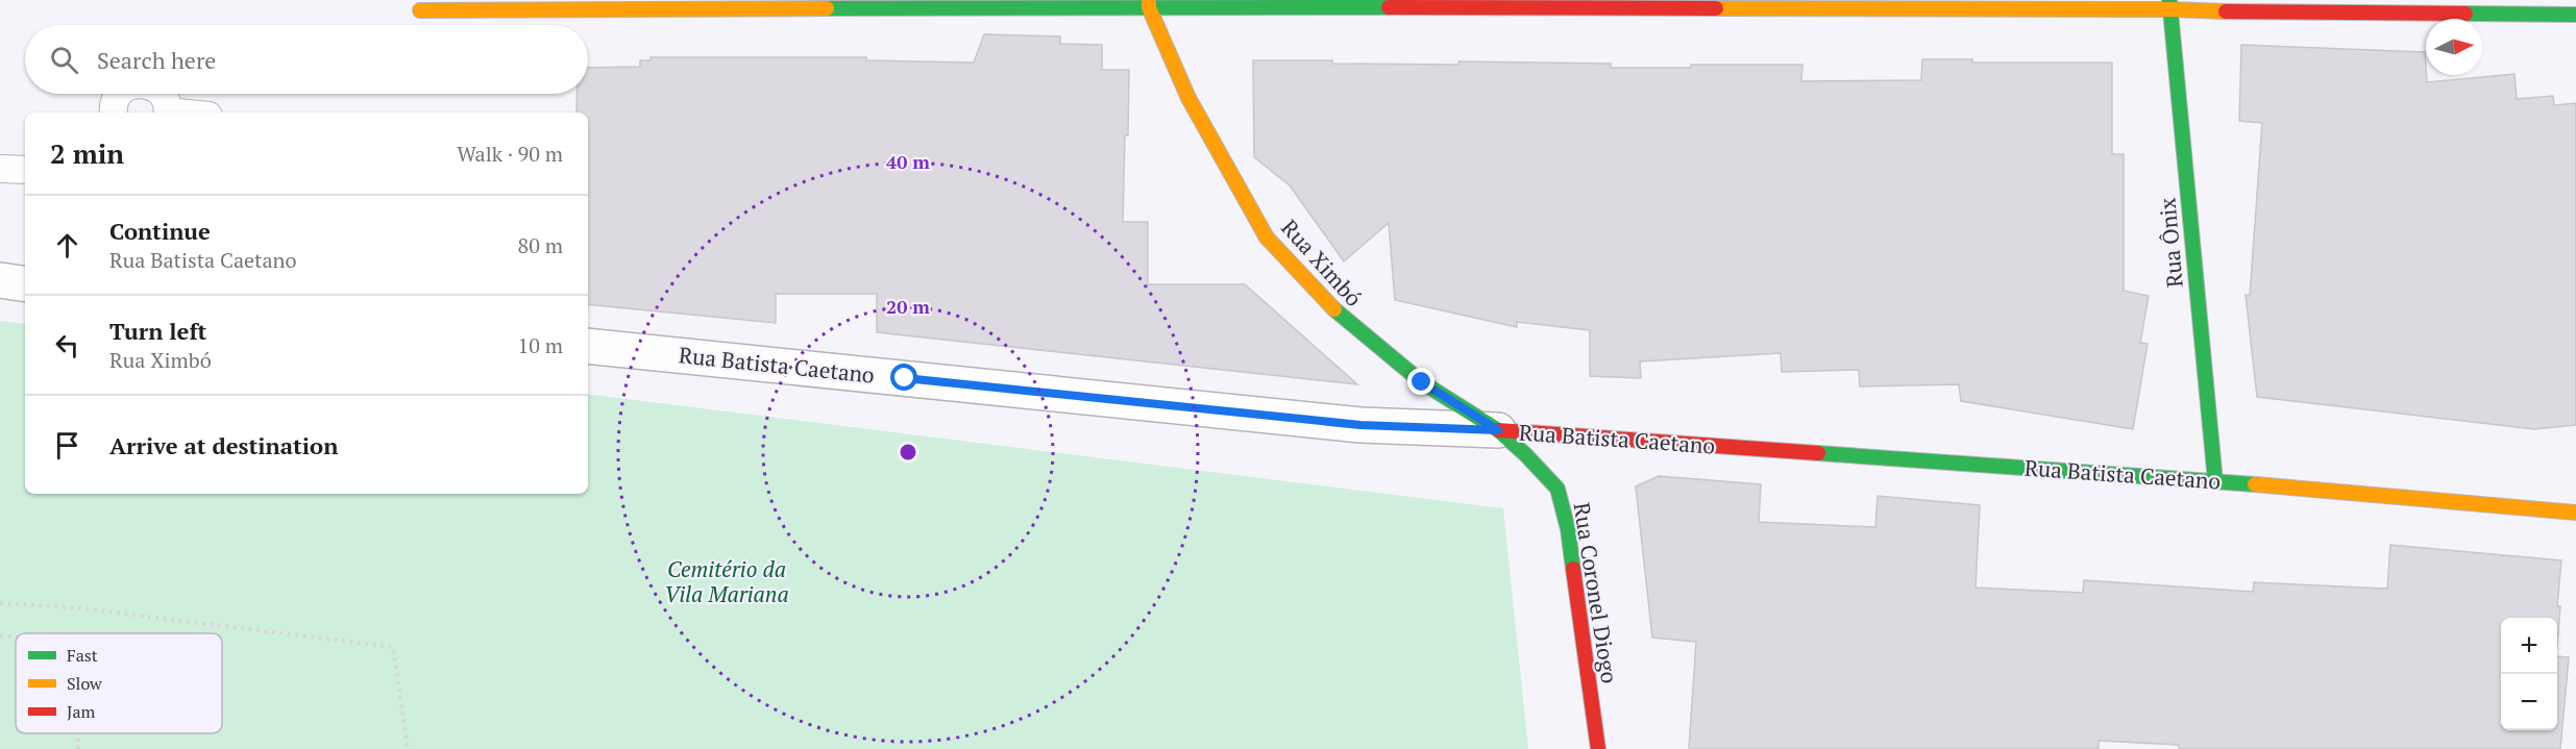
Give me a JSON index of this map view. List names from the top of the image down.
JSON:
{
  "streets": {
    "street": [
      "Rua Ônix",
      "Rua Ximbó",
      "Rua Batista Caetano",
      "Rua Coronel Diogo"
    ]
  },
  "crossings": [
    ["Rua Ônix", "Rua Batista Caetano"],
    ["Rua Ximbó", "Rua Batista Caetano"],
    ["Rua Ximbó", "Rua Coronel Diogo"],
    ["Rua Batista Caetano", "Rua Coronel Diogo"]
  ],
  "parks": ["Cemitério da Vila Mariana"],
  "legend": ["Fast", "Slow", "Jam"],
  "north": "right",
  "page": {
    "search": "Search here",
    "heading": ["2 min", "Walk · 90 m"],
    "list": [
      ["Continue", "Rua Batista Caetano", "80 m"],
      ["Turn left", "Rua Ximbó", "10 m"],
      "Arrive at destination"
    ],
    "map_buttons": ["+", "−"]
  },
  "rings": ["40 m", "20 m"]
}
